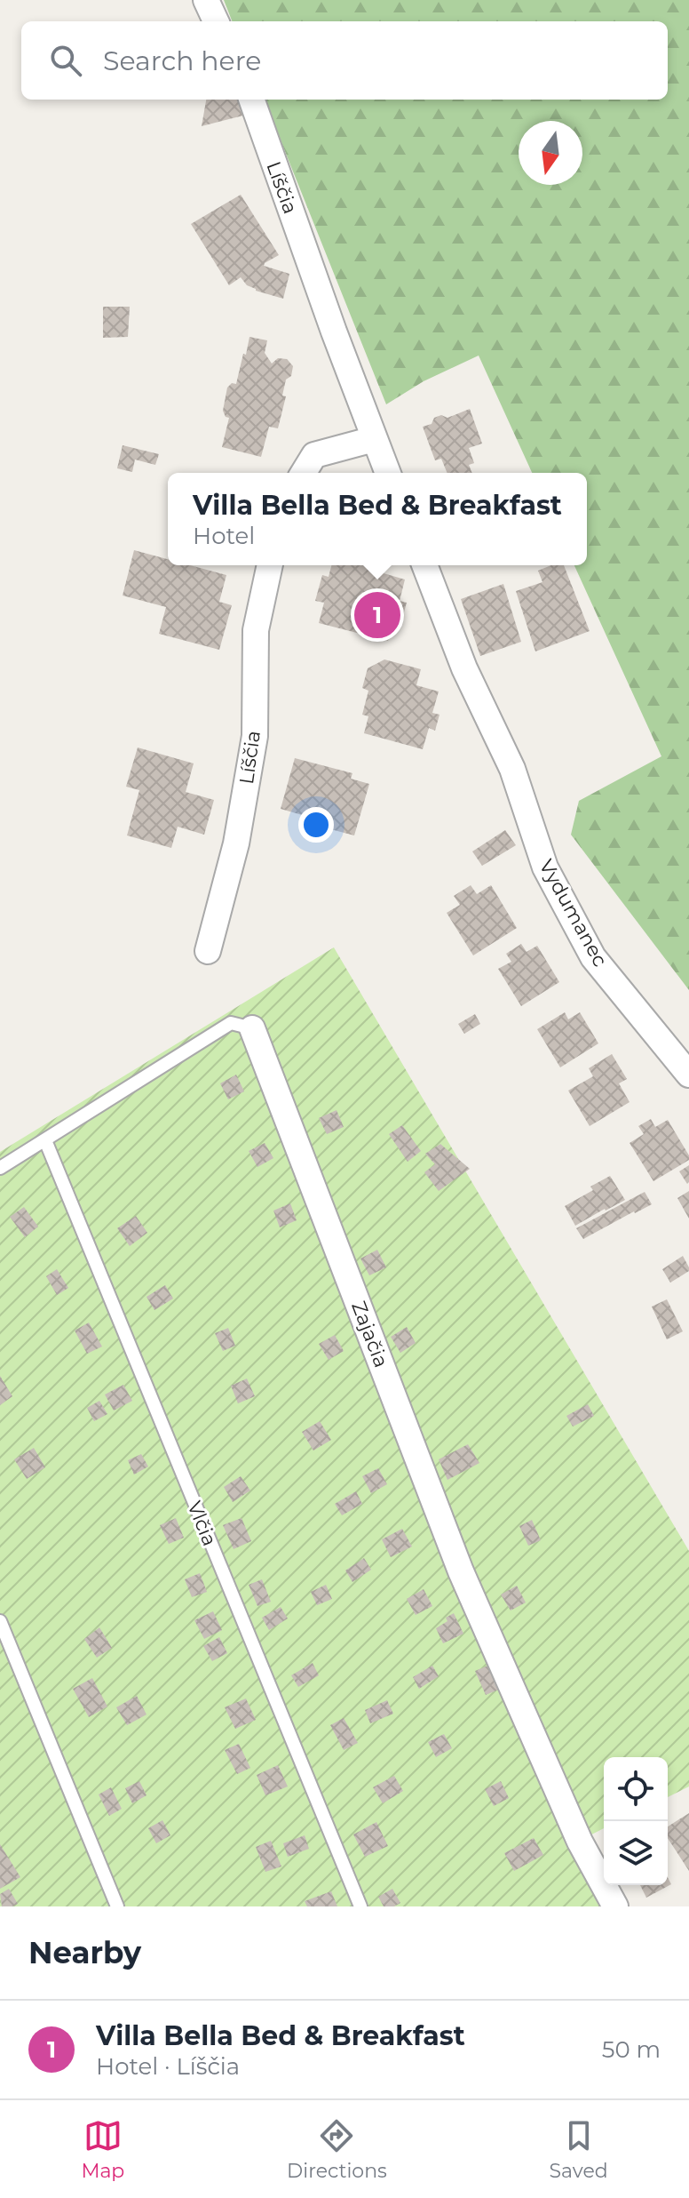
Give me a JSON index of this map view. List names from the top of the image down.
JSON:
{
  "streets": {
    "street": ["Líščia", "Vydumanec", "Zajačia"],
    "lane": ["Vlčia"]
  },
  "crossings": [
    ["Zajačia", "Vlčia"]
  ],
  "north": "bottom",
  "page": {
    "search": "Search here",
    "popup": ["Villa Bella Bed & Breakfast", "Hotel"],
    "pins": "1",
    "heading": "Nearby",
    "list": [
      {
        "mark": "1",
        "name": "Villa Bella Bed & Breakfast",
        "note": "Hotel · Líščia",
        "value": "50 m"
      }
    ],
    "nav": ["Map", "Directions", "Saved"]
  }
}
